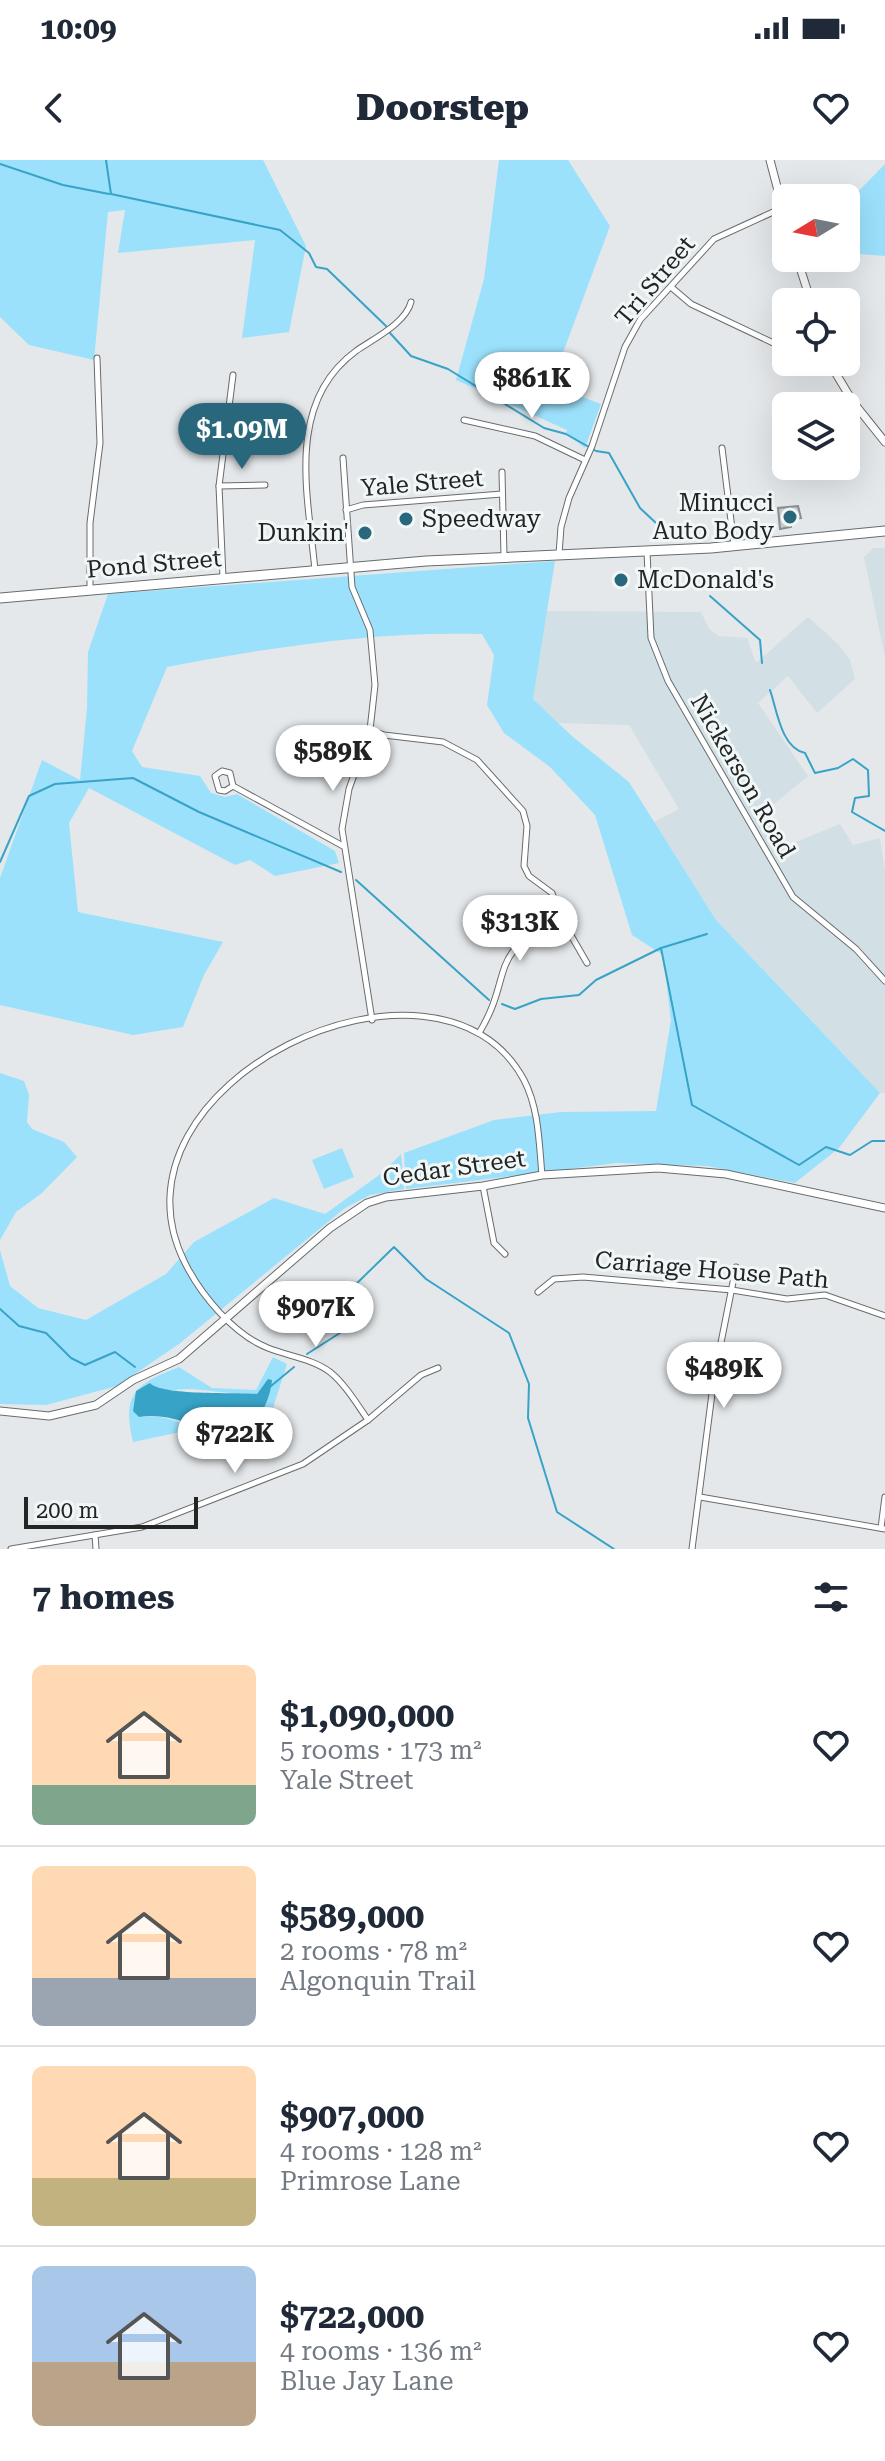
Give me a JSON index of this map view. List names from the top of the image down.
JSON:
{
  "streets": {
    "main road": ["Pond Street"],
    "street": [
      "Tri Street",
      "Yale Street",
      "Nickerson Road",
      "Cedar Street",
      "Carriage House Path"
    ]
  },
  "crossings": [
    ["Tri Street", "Pond Street"],
    ["Pond Street", "Nickerson Road"]
  ],
  "places": [
    "Minucci Auto Body",
    "Speedway",
    "Dunkin'",
    "McDonald's"
  ],
  "scale_bar": "200 m",
  "north": "left",
  "page": {
    "status": "10:09",
    "header": "Doorstep",
    "price": [
      "$861K",
      "$1.09M",
      "$589K",
      "$313K",
      "$907K",
      "$489K",
      "$722K"
    ],
    "scale": "200 m",
    "heading": "7 homes",
    "list": [
      {
        "name": "$1,090,000",
        "note": "5 rooms · 173 m² · Yale Street"
      },
      {
        "name": "$589,000",
        "note": "2 rooms · 78 m² · Algonquin Trail"
      },
      {
        "name": "$907,000",
        "note": "4 rooms · 128 m² · Primrose Lane"
      },
      {
        "name": "$722,000",
        "note": "4 rooms · 136 m² · Blue Jay Lane"
      }
    ]
  }
}
